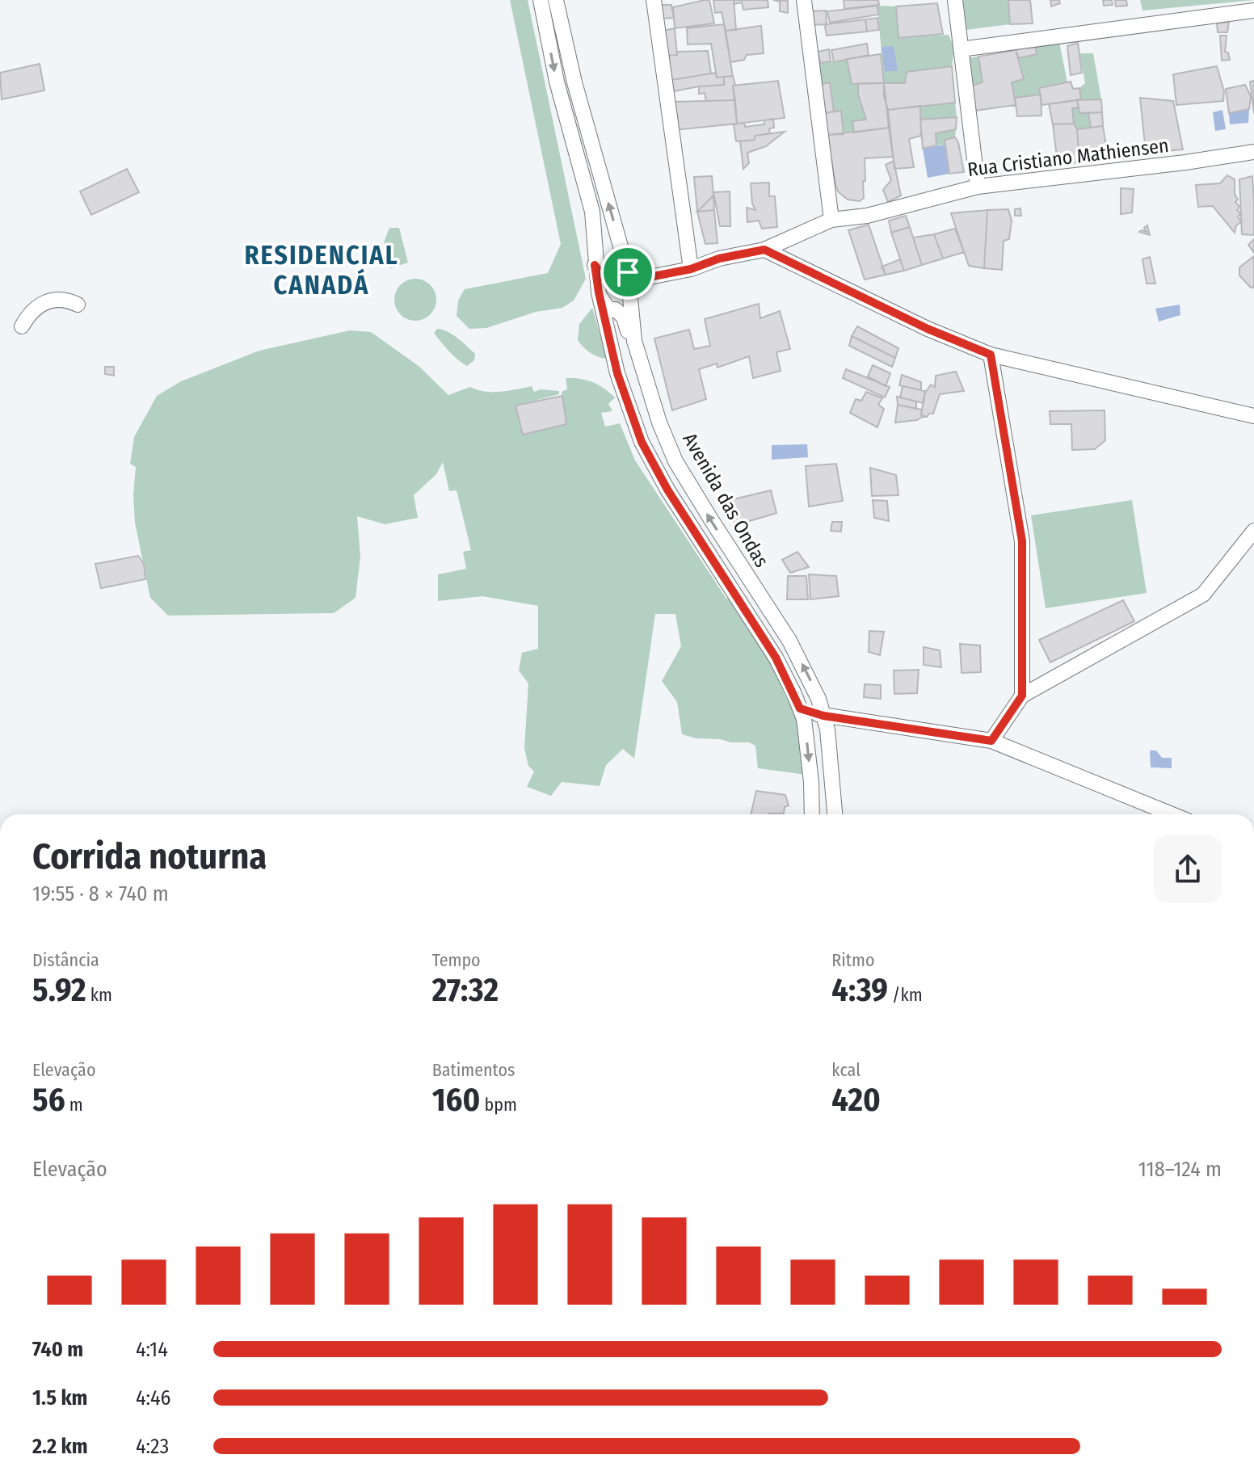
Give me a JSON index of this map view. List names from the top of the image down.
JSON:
{
  "streets": {
    "street": ["Rua Cristiano Mathiensen", "Avenida das Ondas"]
  },
  "crossings": [
    ["Rua Cristiano Mathiensen", "Avenida das Ondas"]
  ],
  "districts": ["RESIDENCIAL CANADÁ"],
  "page": {
    "heading": ["Corrida noturna", "19:55 · 8 × 740 m"],
    "stats": [
      ["Distância", "5.92 km"],
      ["Tempo", "27:32"],
      ["Ritmo", "4:39 /km"],
      ["Elevação", "56 m"],
      ["Batimentos", "160 bpm"],
      ["kcal", "420"]
    ],
    "chart": ["Elevação", "118–124 m"],
    "list": [
      {
        "name": "740 m",
        "note": "4:14"
      },
      {
        "name": "1.5 km",
        "note": "4:46"
      },
      {
        "name": "2.2 km",
        "note": "4:23"
      }
    ]
  }
}
